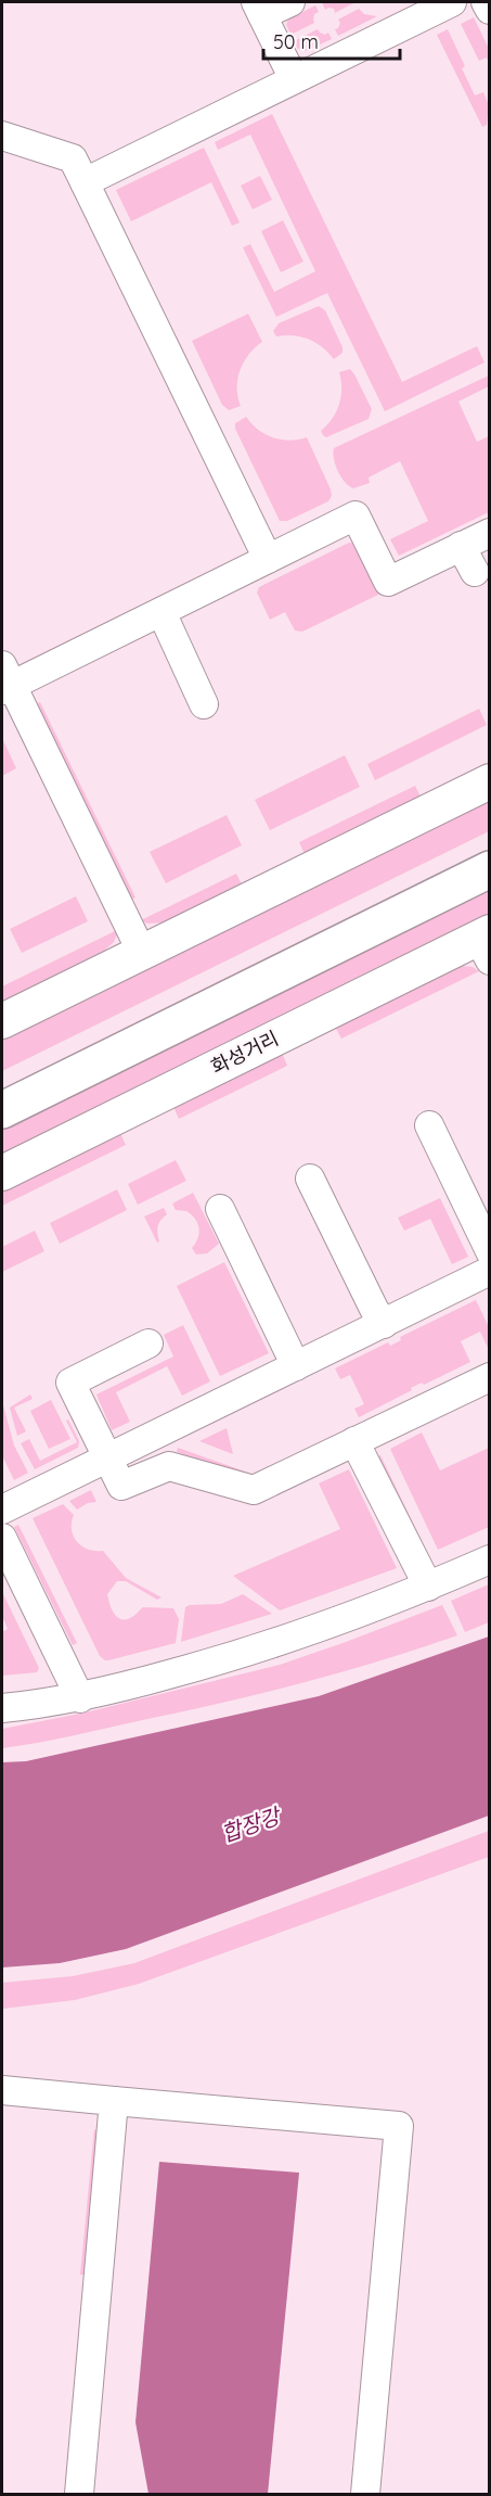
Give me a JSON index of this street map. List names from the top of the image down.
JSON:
{
  "streets": {
    "main road": ["화성거리"]
  },
  "water": ["합장강"],
  "scale_bar": "50 m"
}
